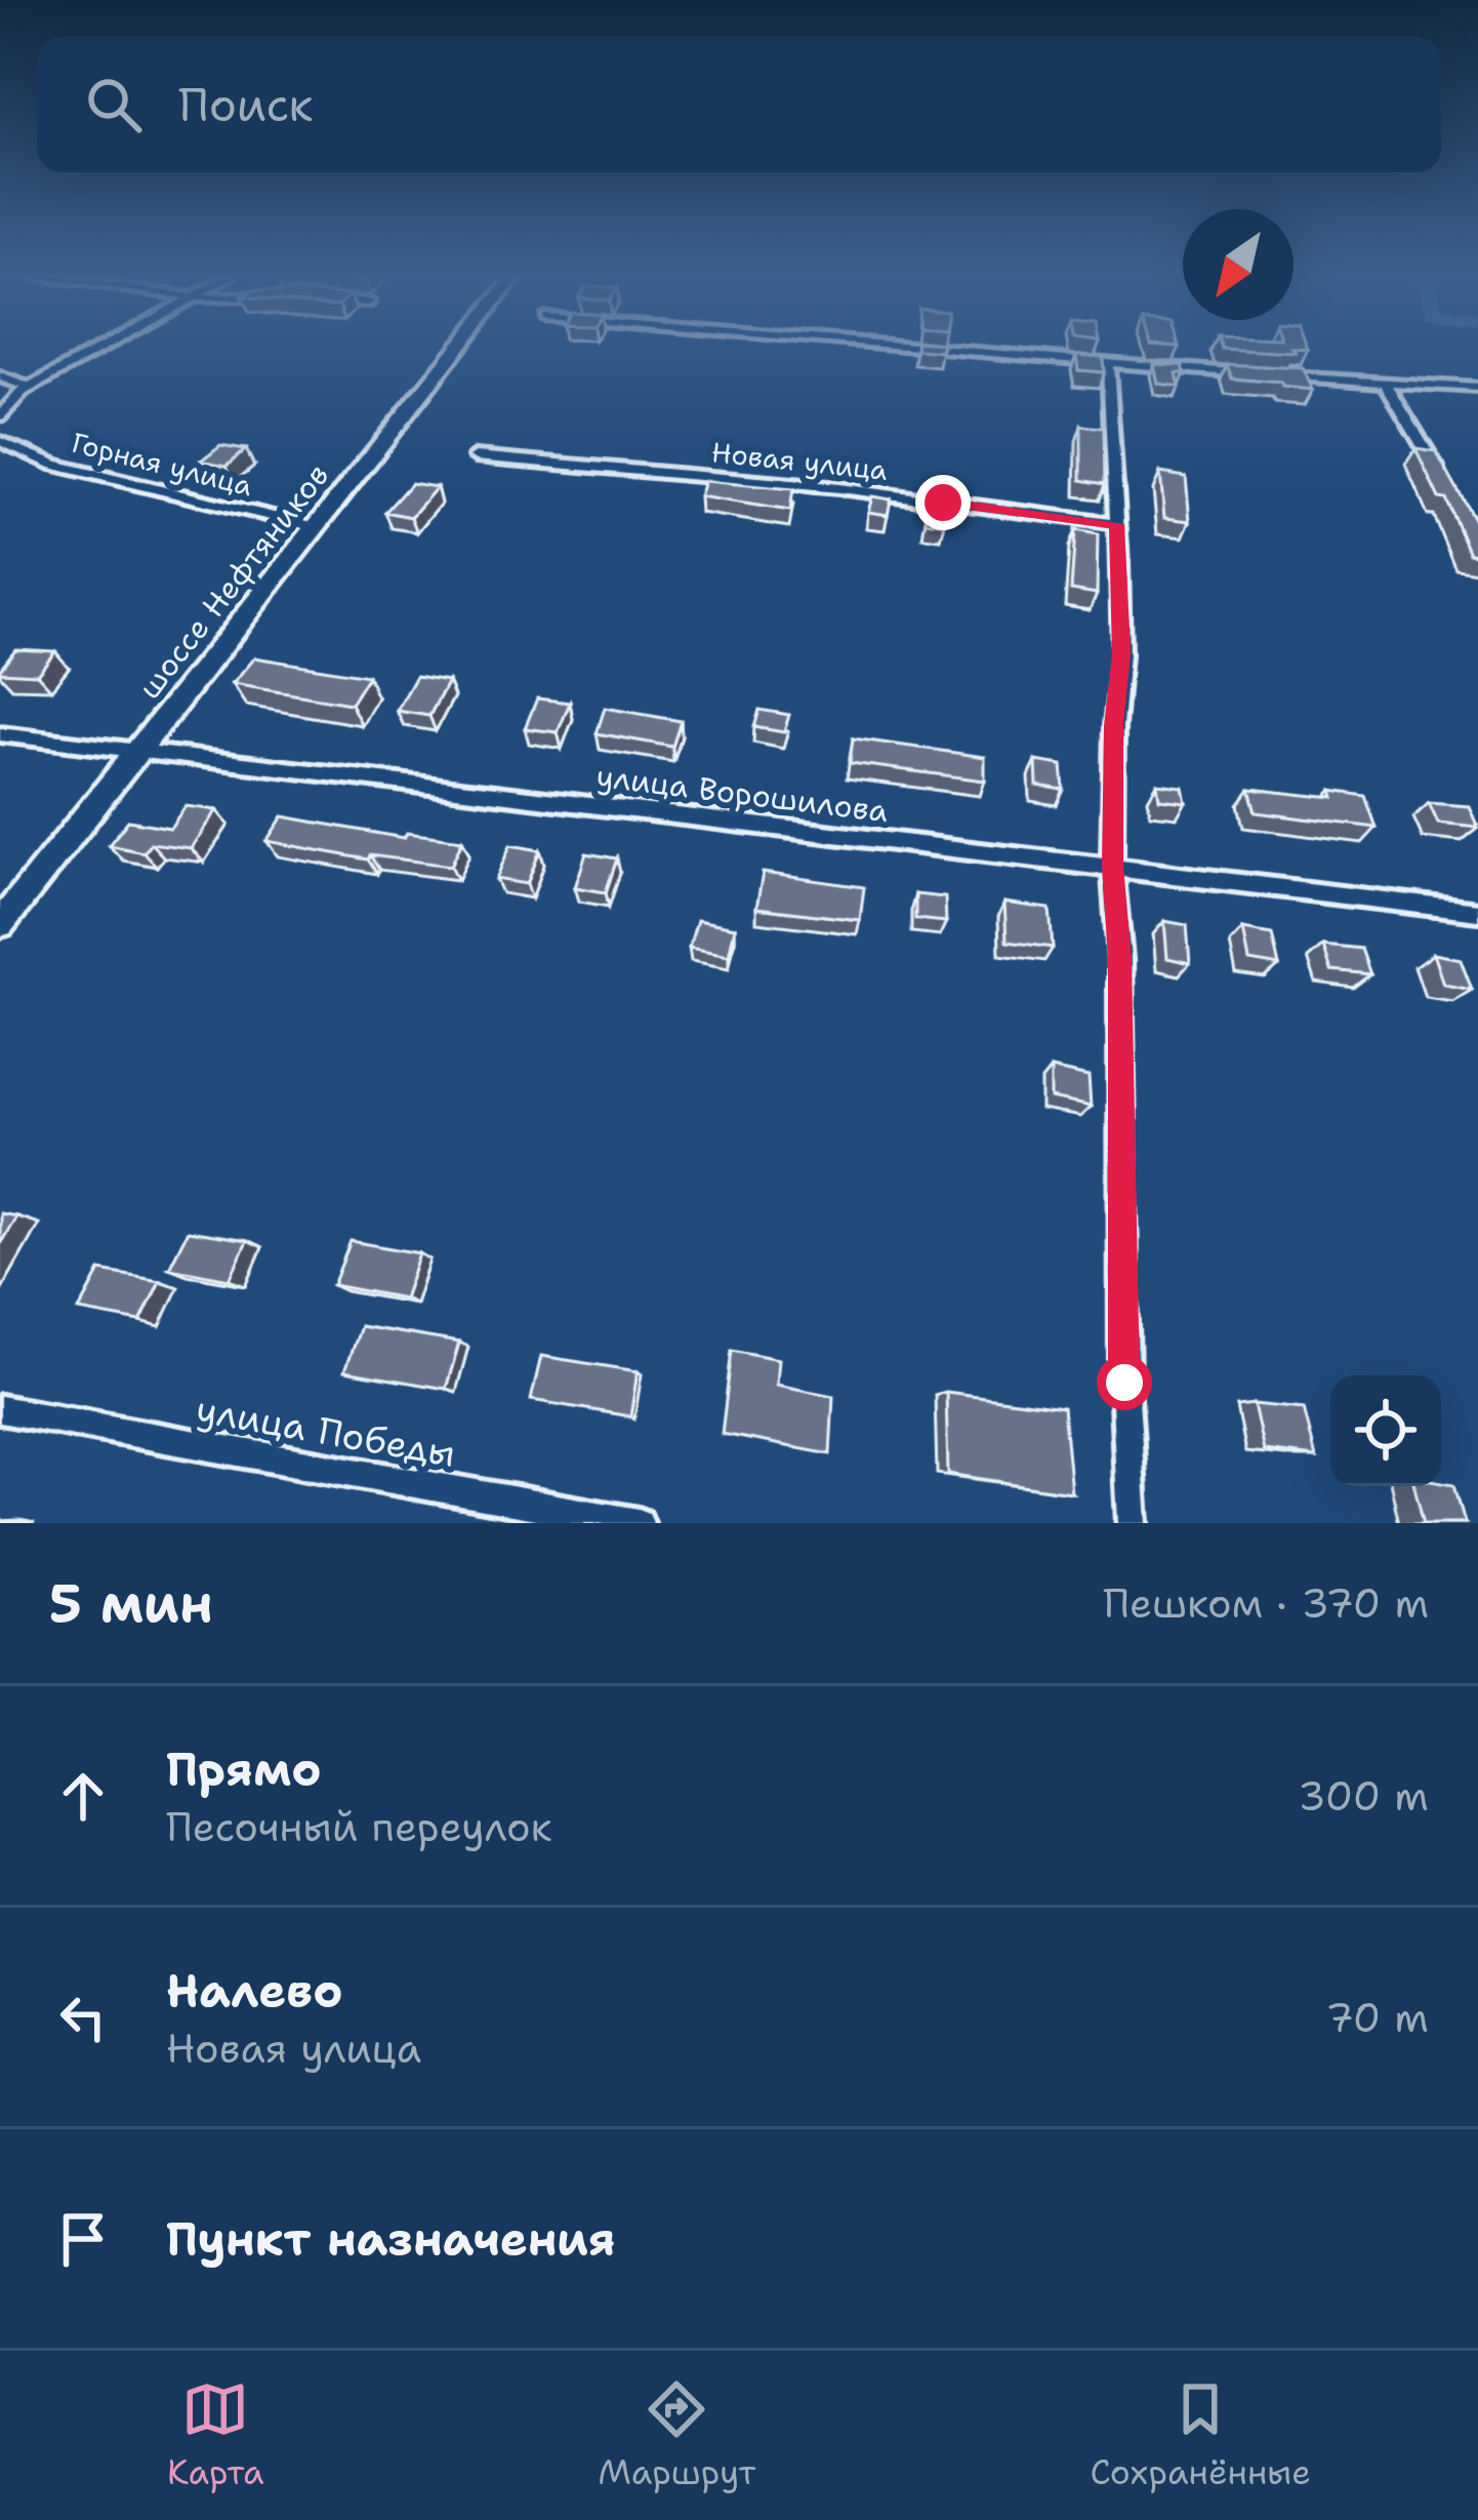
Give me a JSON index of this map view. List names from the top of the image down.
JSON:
{
  "streets": {
    "main road": ["шоссе Нефтяников"],
    "street": [
      "Новая улица",
      "Горная улица",
      "улица Ворошилова",
      "улица Победы"
    ]
  },
  "crossings": [
    ["Горная улица", "шоссе Нефтяников"],
    ["шоссе Нефтяников", "улица Ворошилова"]
  ],
  "north": "bottom left",
  "page": {
    "search": "Поиск",
    "heading": ["5 мин", "Пешком · 370 m"],
    "list": [
      ["Прямо", "Песочный переулок", "300 m"],
      ["Налево", "Новая улица", "70 m"],
      "Пункт назначения"
    ],
    "nav": ["Карта", "Маршрут", "Сохранённые"]
  }
}
